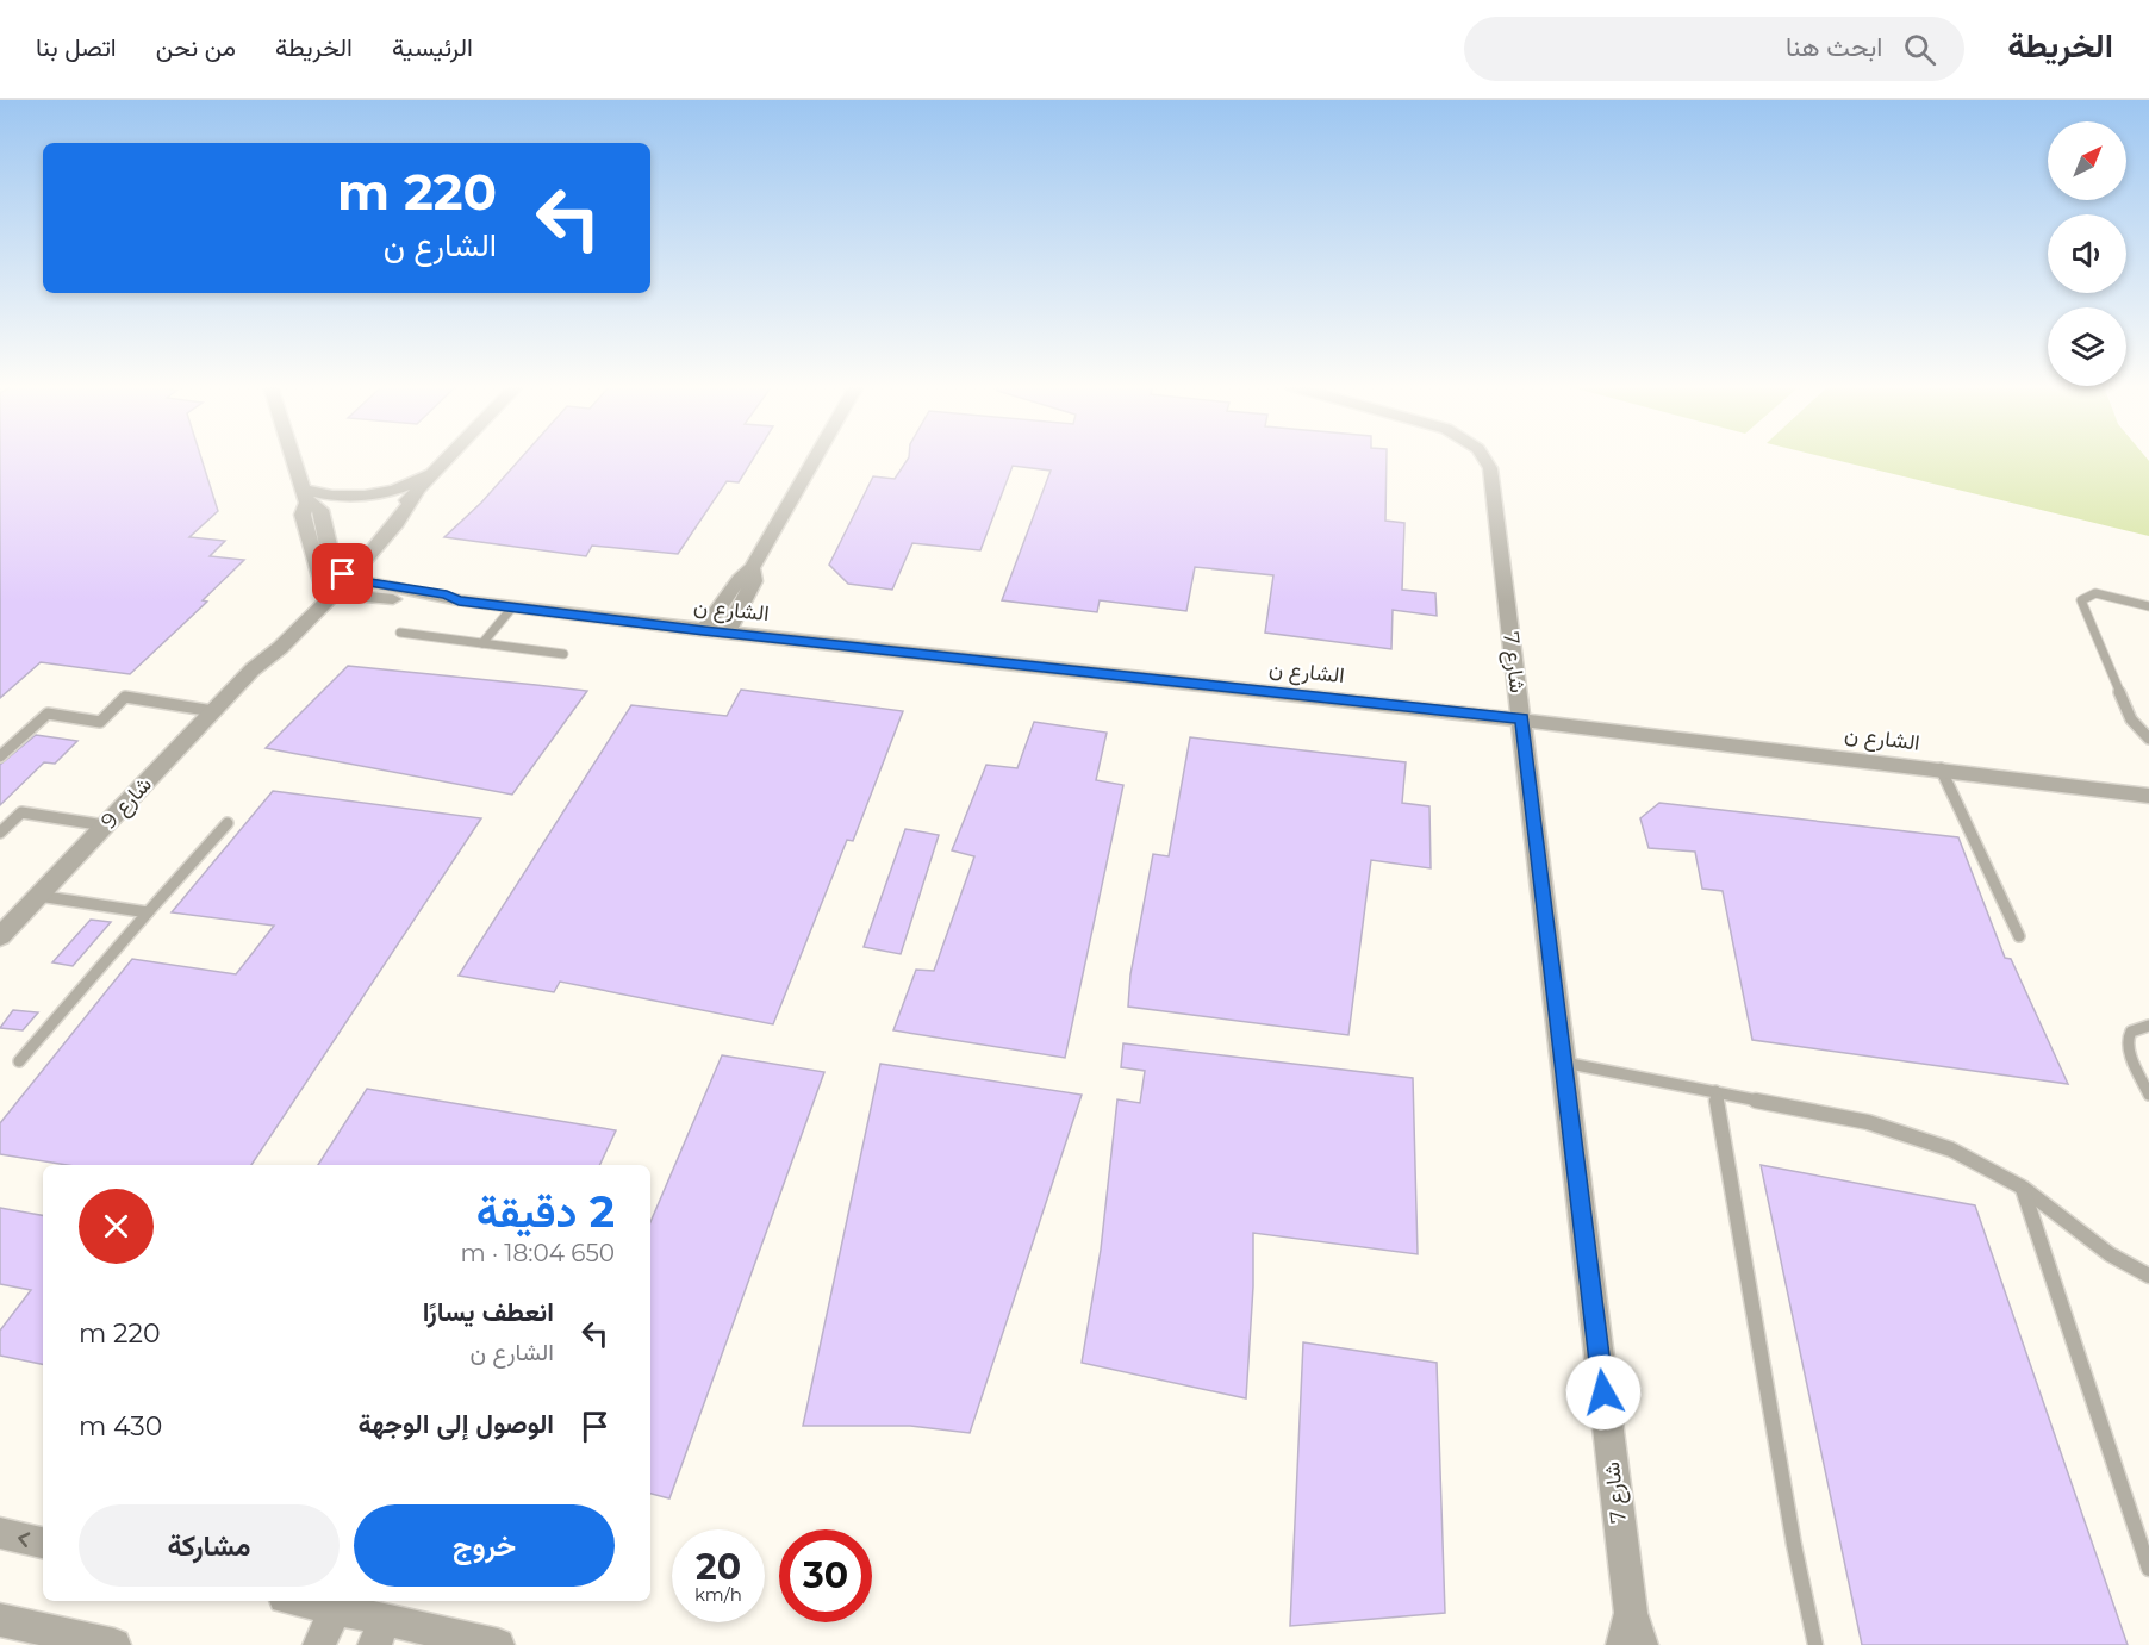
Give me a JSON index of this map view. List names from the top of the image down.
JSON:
{
  "streets": {
    "street": ["الشارع ن", "شارع 7", "شارع 9"]
  },
  "crossings": [
    ["الشارع ن", "شارع 7"],
    ["الشارع ن", "شارع 9"]
  ],
  "north": "top right",
  "page": {
    "header": "الخريطة",
    "search": "ابحث هنا",
    "nav": [
      "الرئيسية",
      "الخريطة",
      "من نحن",
      "اتصل بنا"
    ],
    "turn": ["220 m", "الشارع ن"],
    "heading": ["2 دقيقة", "650 m · 18:04"],
    "list": [
      {
        "name": "انعطف يسارًا",
        "note": "الشارع ن",
        "value": "220 m"
      },
      {
        "name": "الوصول إلى الوجهة",
        "value": "430 m"
      }
    ],
    "buttons": ["خروج", "مشاركة"],
    "speed": "20 km/h",
    "limit": "30"
  }
}
